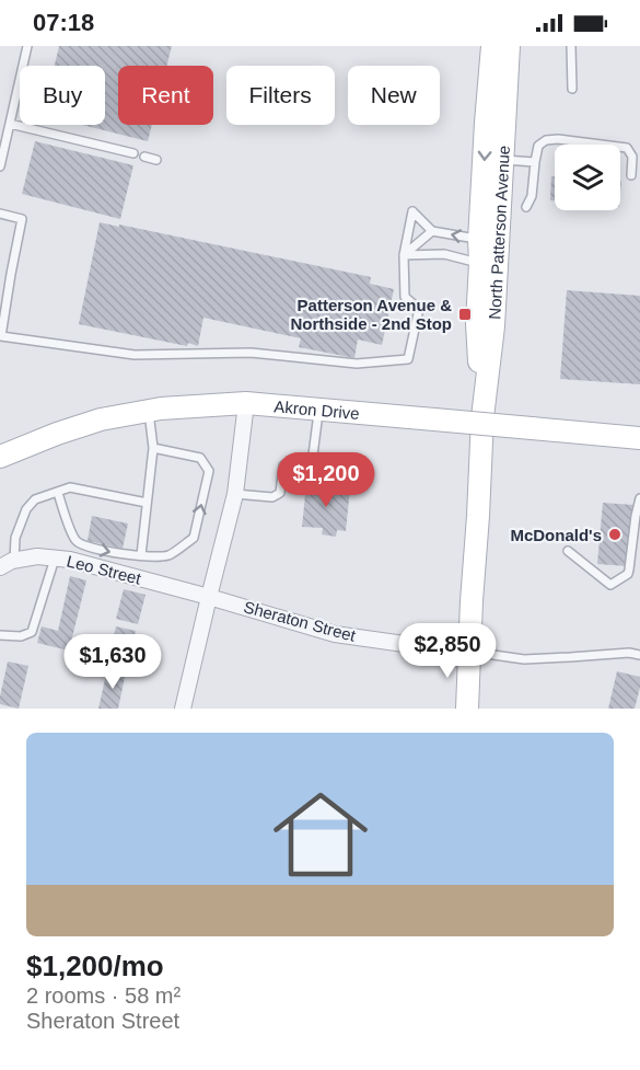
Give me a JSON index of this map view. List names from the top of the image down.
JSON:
{
  "streets": {
    "main road": ["North Patterson Avenue", "Akron Drive"],
    "street": ["Leo Street", "Sheraton Street"]
  },
  "crossings": [
    ["North Patterson Avenue", "Sheraton Street"],
    ["Leo Street", "Sheraton Street"]
  ],
  "places": {
    "transit": ["Patterson Avenue & Northside - 2nd Stop"],
    "other": ["McDonald's"]
  },
  "page": {
    "status": "07:18",
    "chip": [
      "Buy",
      "Rent",
      "Filters",
      "New"
    ],
    "price": ["$1,200", "$2,850", "$1,630"],
    "list": [
      {
        "name": "$1,200/mo",
        "note": "2 rooms · 58 m² · Sheraton Street"
      }
    ]
  }
}
